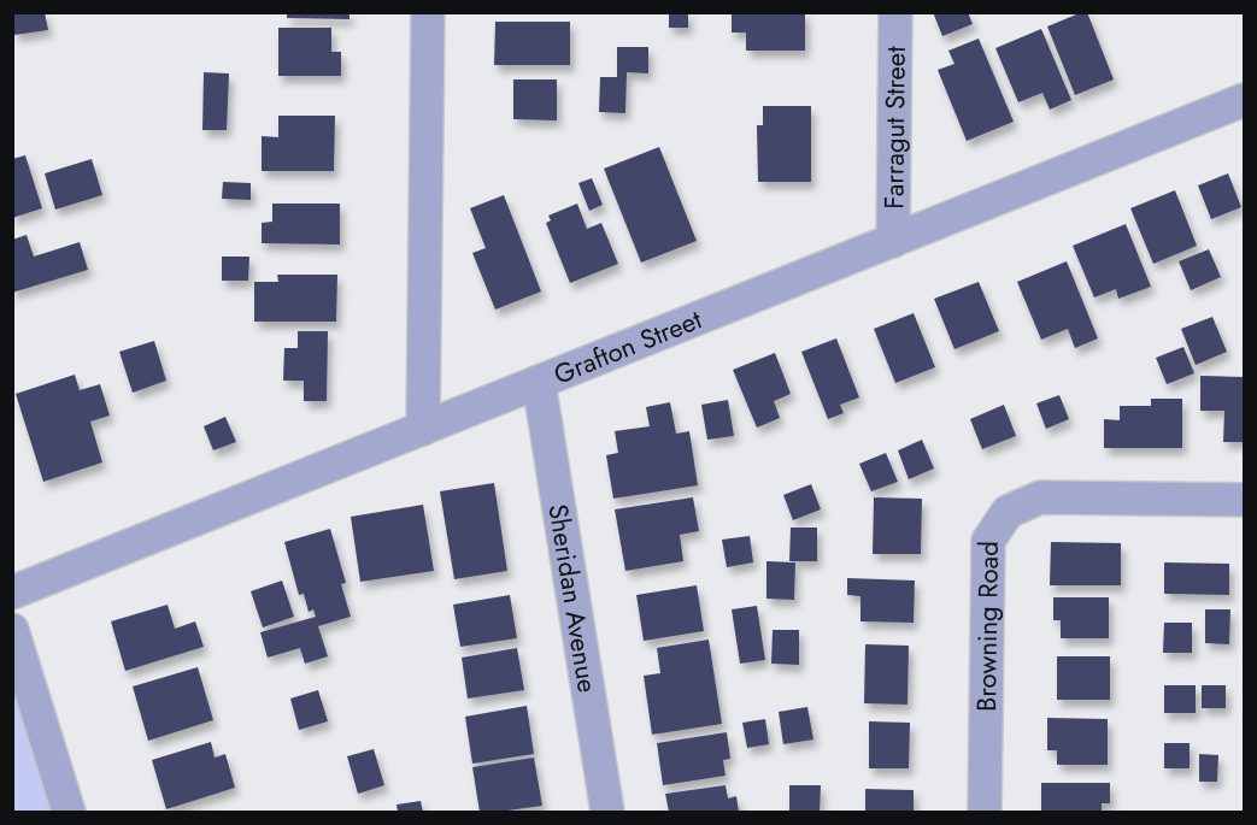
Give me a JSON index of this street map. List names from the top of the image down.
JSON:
{
  "streets": {
    "street": [
      "Farragut Street",
      "Grafton Street",
      "Sheridan Avenue",
      "Browning Road"
    ]
  },
  "crossings": [
    ["Farragut Street", "Grafton Street"],
    ["Grafton Street", "Sheridan Avenue"]
  ]
}
